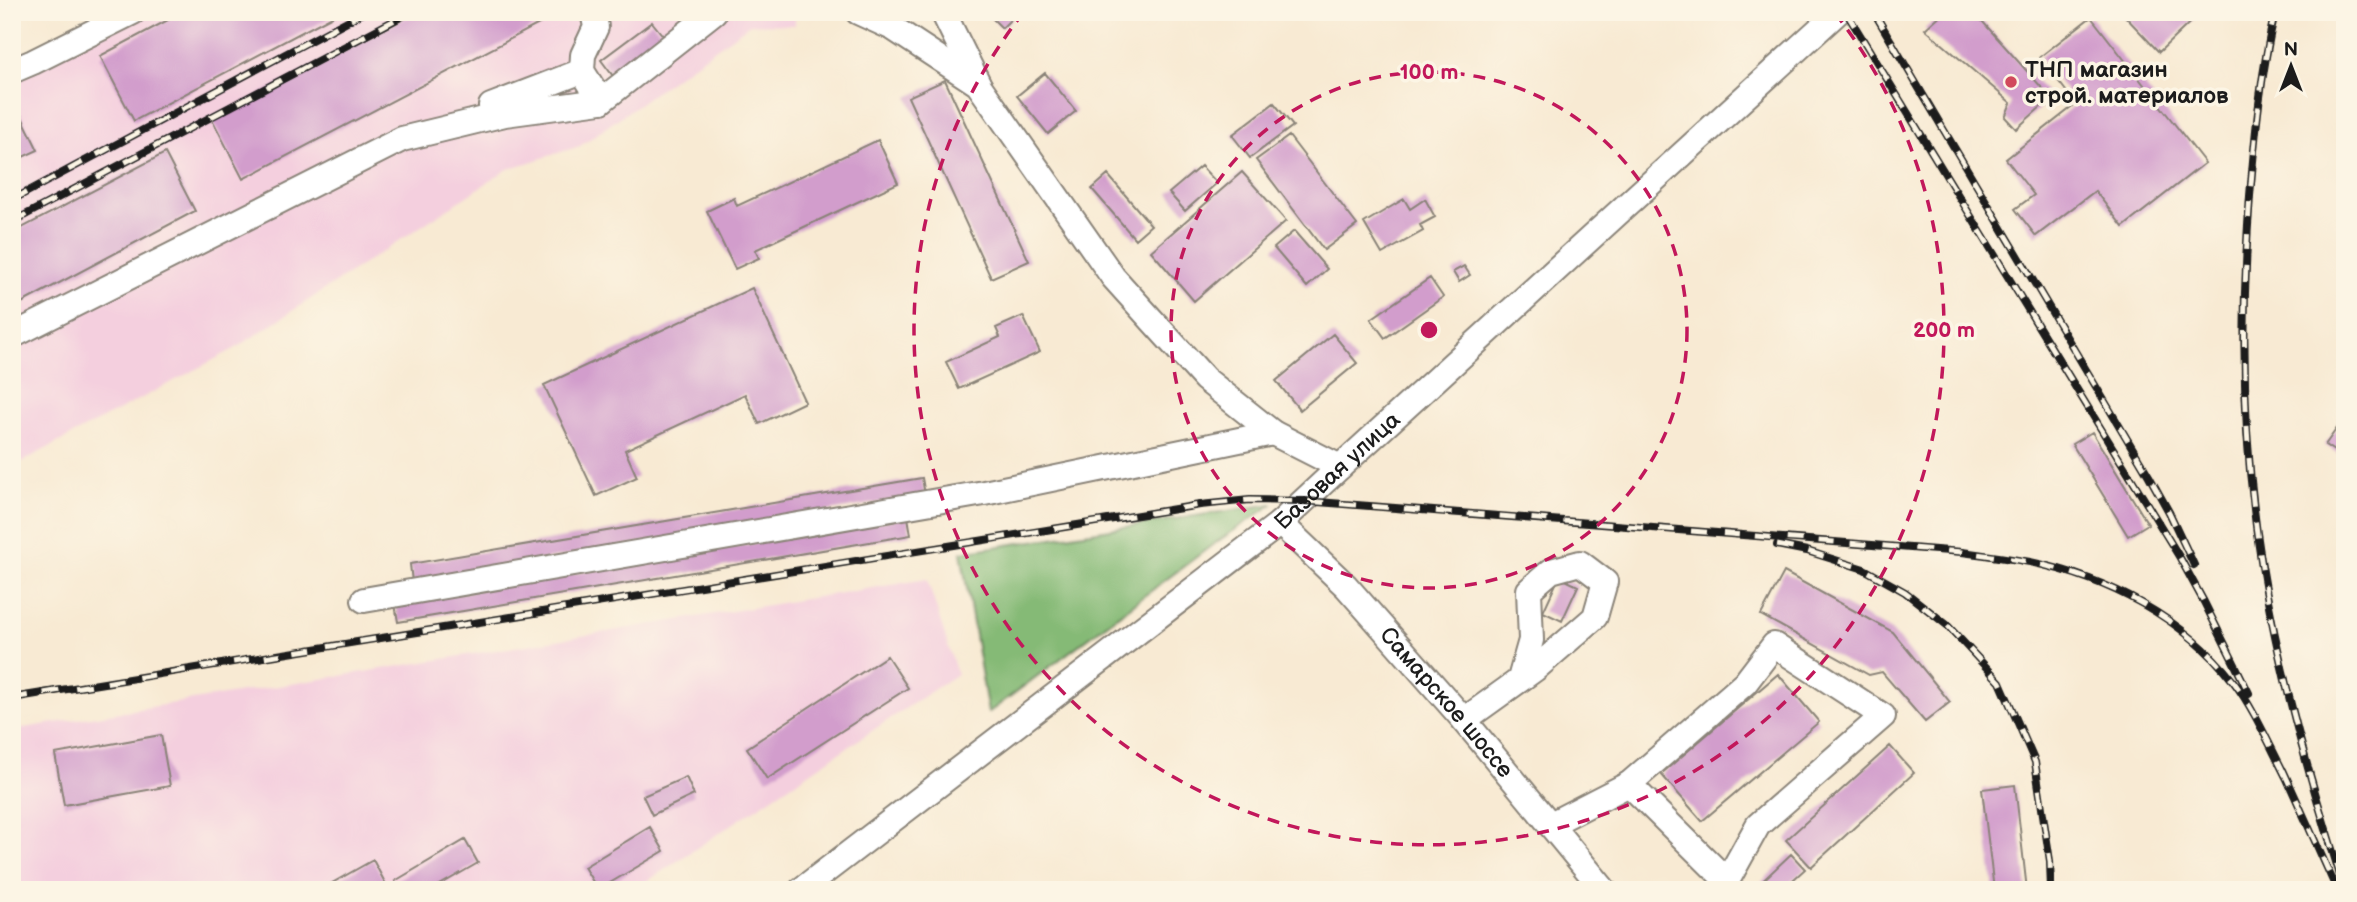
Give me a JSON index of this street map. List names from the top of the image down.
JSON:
{
  "streets": {
    "street": ["Базовая улица", "Самарское шоссе"]
  },
  "crossings": [
    ["Базовая улица", "Самарское шоссе"]
  ],
  "places": ["ТНП магазин строй. материалов"],
  "north": "top",
  "rings": ["100 m", "200 m"]
}
